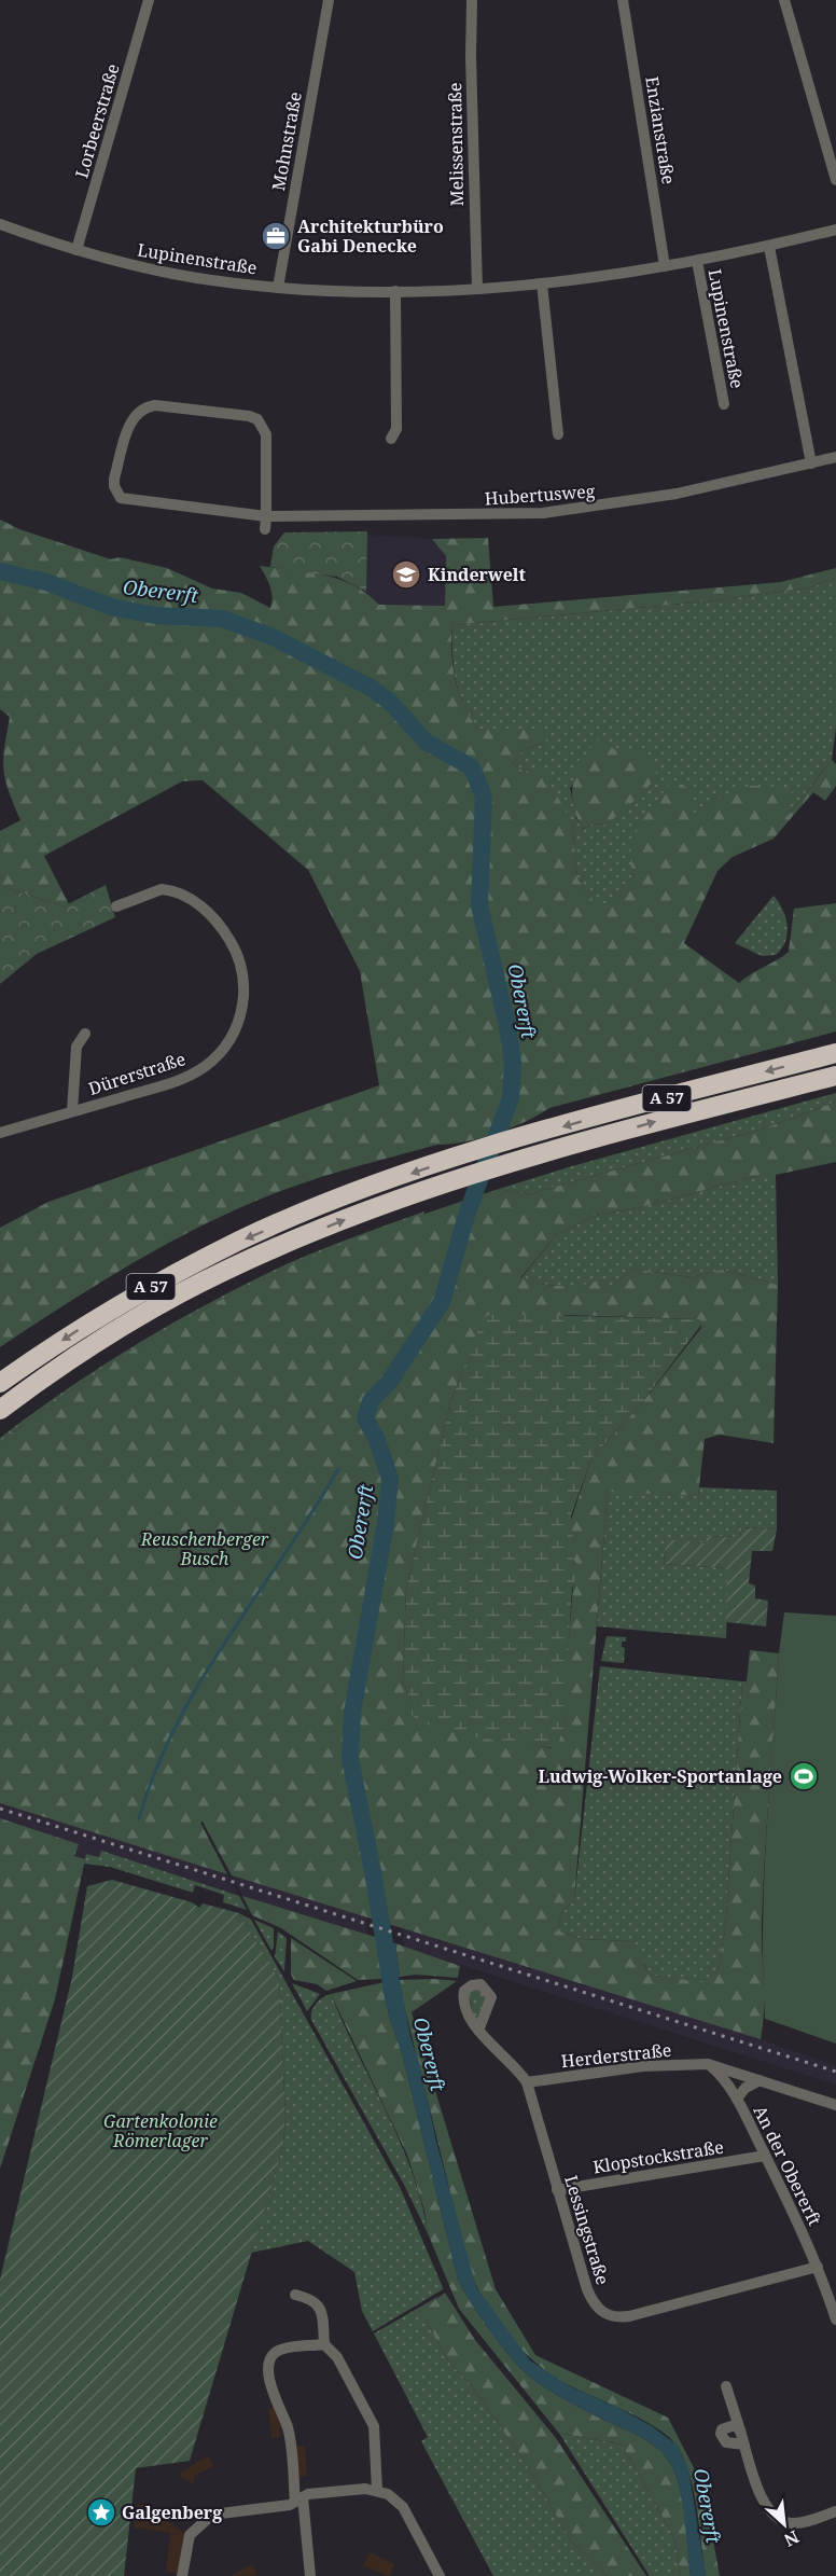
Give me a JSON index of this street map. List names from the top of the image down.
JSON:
{
  "streets": {
    "highway": ["A 57"],
    "street": [
      "Lorbeerstraße",
      "Enzianstraße",
      "Mohnstraße",
      "Melissenstraße",
      "Lupinenstraße",
      "Hubertusweg",
      "Dürerstraße",
      "Herderstraße",
      "Klopstockstraße",
      "An der Obererft",
      "Lessingstraße"
    ]
  },
  "crossings": [
    ["Lorbeerstraße", "Lupinenstraße"],
    ["Enzianstraße", "Lupinenstraße"],
    ["Mohnstraße", "Lupinenstraße"],
    ["Melissenstraße", "Lupinenstraße"],
    ["Herderstraße", "An der Obererft"],
    ["Herderstraße", "Lessingstraße"],
    ["Klopstockstraße", "An der Obererft"],
    ["Klopstockstraße", "Lessingstraße"],
    ["An der Obererft", "Lessingstraße"]
  ],
  "water": ["Obererft"],
  "parks": ["Reuschenberger Busch", "Gartenkolonie Römerlager"],
  "places": {
    "office": ["Architekturbüro Gabi Denecke"],
    "school or university": ["Kinderwelt"],
    "sports": ["Ludwig-Wolker-Sportanlage"],
    "place": ["Galgenberg"]
  },
  "north": "bottom right"
}
